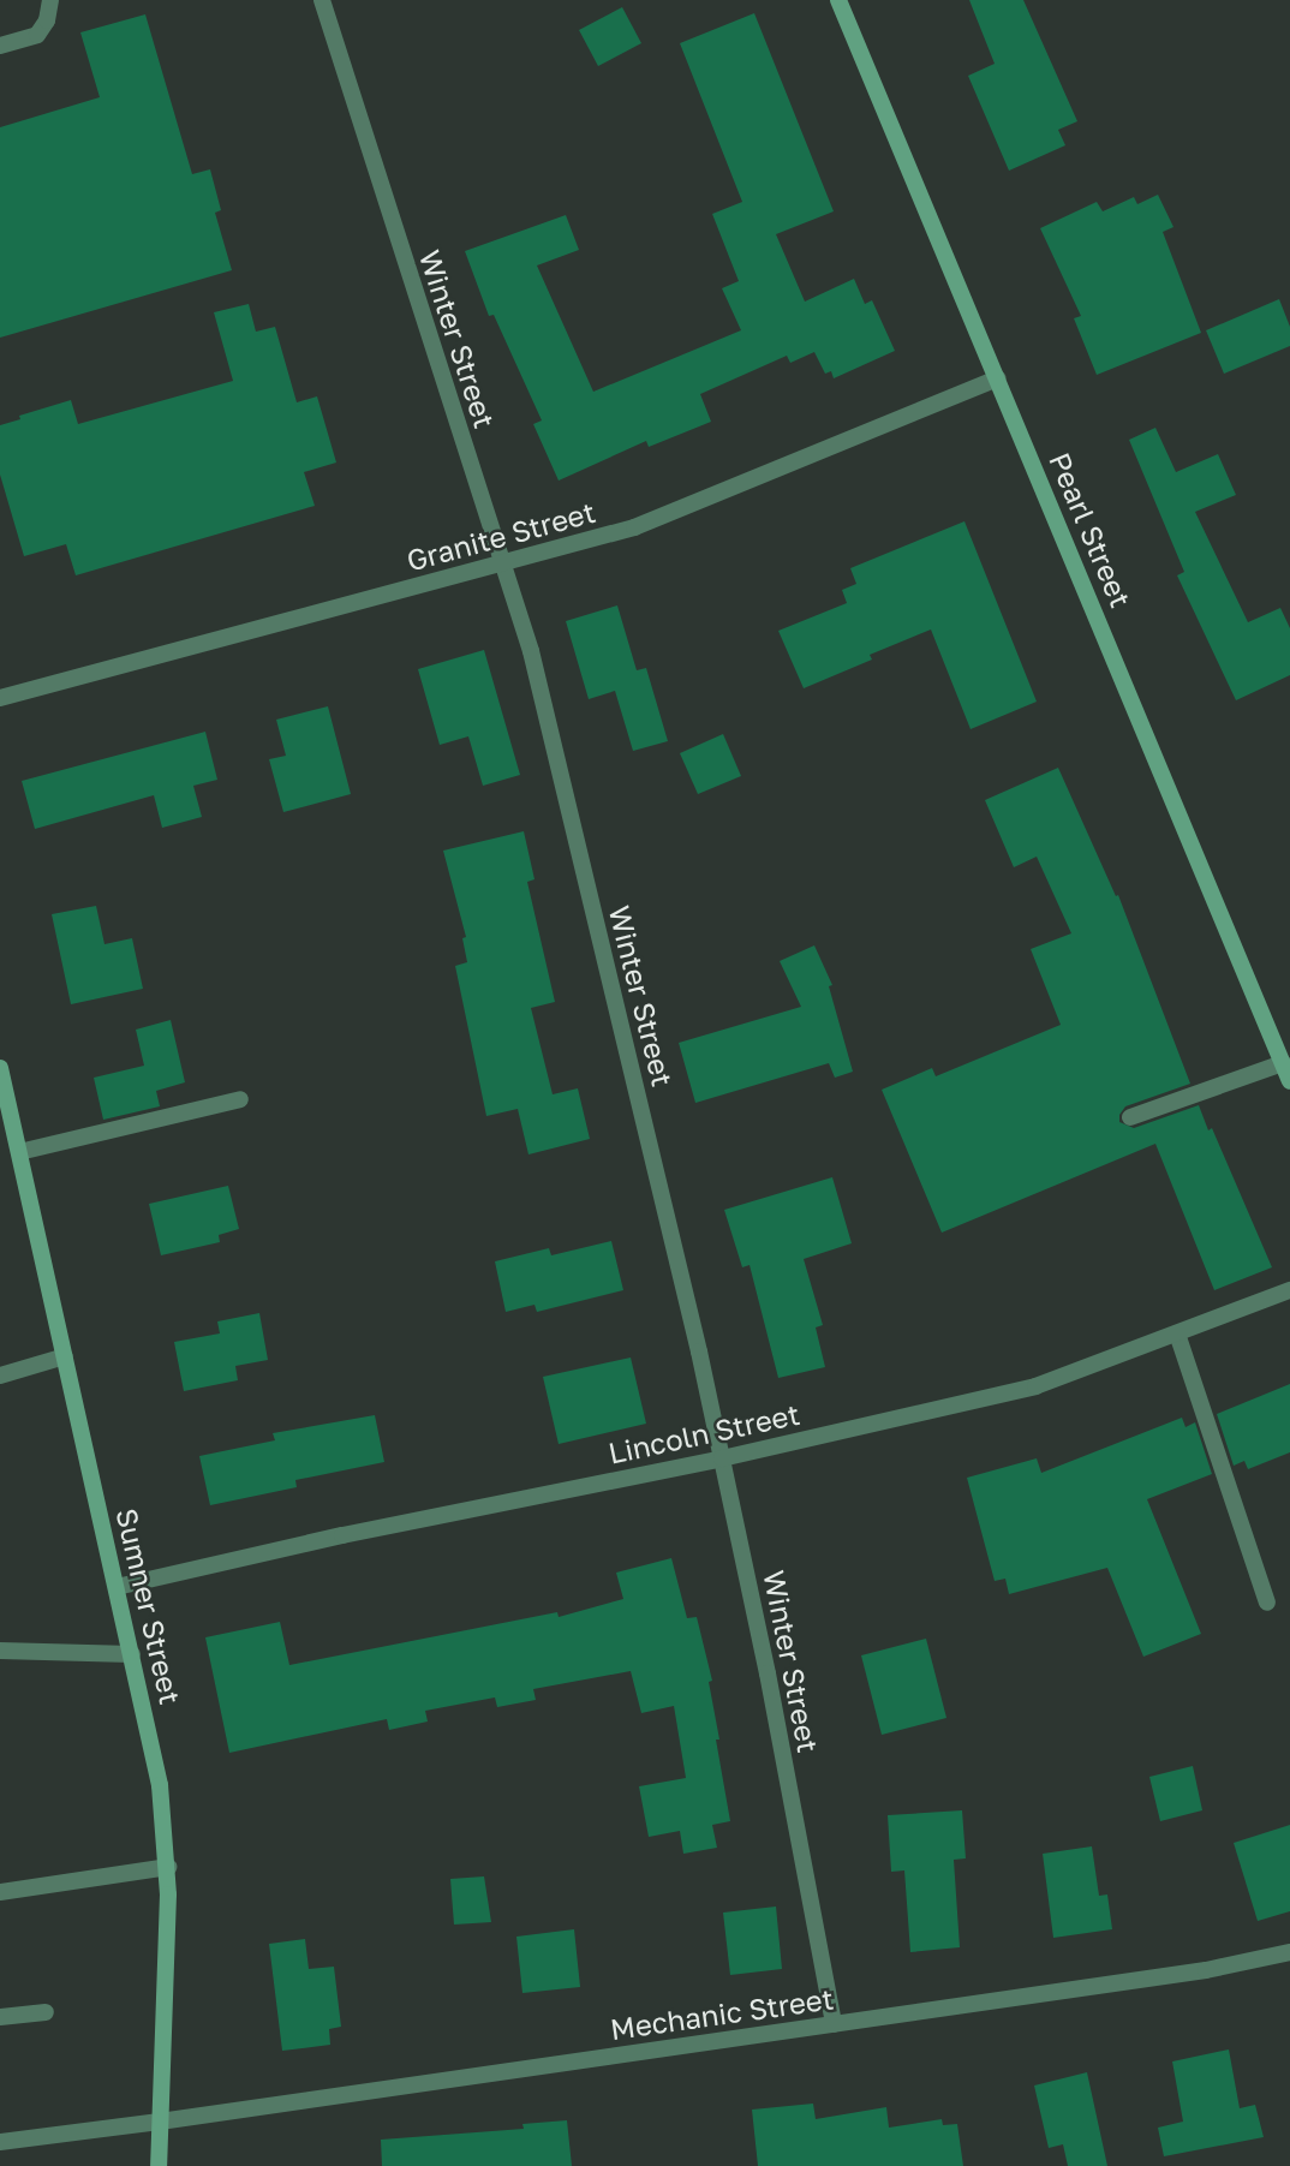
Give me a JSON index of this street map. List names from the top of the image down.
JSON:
{
  "streets": {
    "main road": ["Pearl Street", "Sumner Street"],
    "street": [
      "Winter Street",
      "Granite Street",
      "Lincoln Street",
      "Mechanic Street"
    ]
  },
  "crossings": [
    ["Winter Street", "Granite Street"],
    ["Winter Street", "Lincoln Street"],
    ["Winter Street", "Mechanic Street"],
    ["Pearl Street", "Granite Street"],
    ["Lincoln Street", "Sumner Street"],
    ["Sumner Street", "Mechanic Street"]
  ]
}
